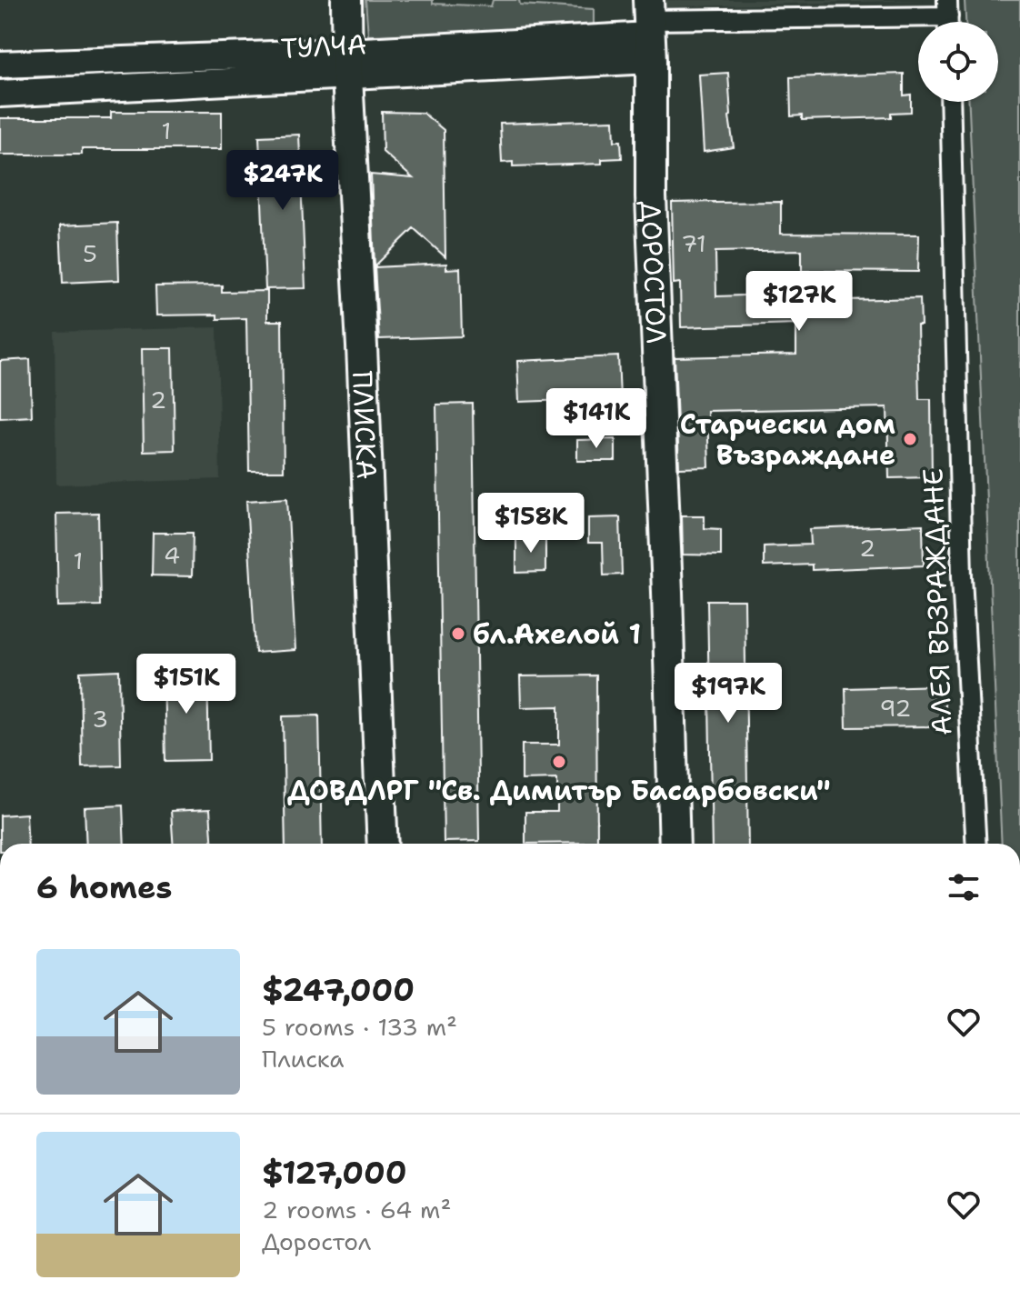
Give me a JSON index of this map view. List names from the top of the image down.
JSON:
{
  "streets": {
    "main road": ["ТУЛЧА", "ДОРОСТОЛ", "ПЛИСКА"],
    "street": ["АЛЕЯ ВЪЗРАЖДАНЕ"]
  },
  "crossings": [
    ["ТУЛЧА", "ДОРОСТОЛ"],
    ["ТУЛЧА", "ПЛИСКА"]
  ],
  "places": ["Старчески дом Възраждане", "бл.Ахелой 1", "ДОВДЛРГ \"Св. Димитър Басарбовски\""],
  "house_numbers": [
    "1",
    "71",
    "5",
    "2",
    "2",
    "4",
    "1",
    "92",
    "3"
  ],
  "page": {
    "price": [
      "$247K",
      "$127K",
      "$141K",
      "$158K",
      "$151K",
      "$197K"
    ],
    "heading": "6 homes",
    "list": [
      {
        "name": "$247,000",
        "note": "5 rooms · 133 m² · Плиска"
      },
      {
        "name": "$127,000",
        "note": "2 rooms · 64 m² · Доростол"
      }
    ]
  }
}
